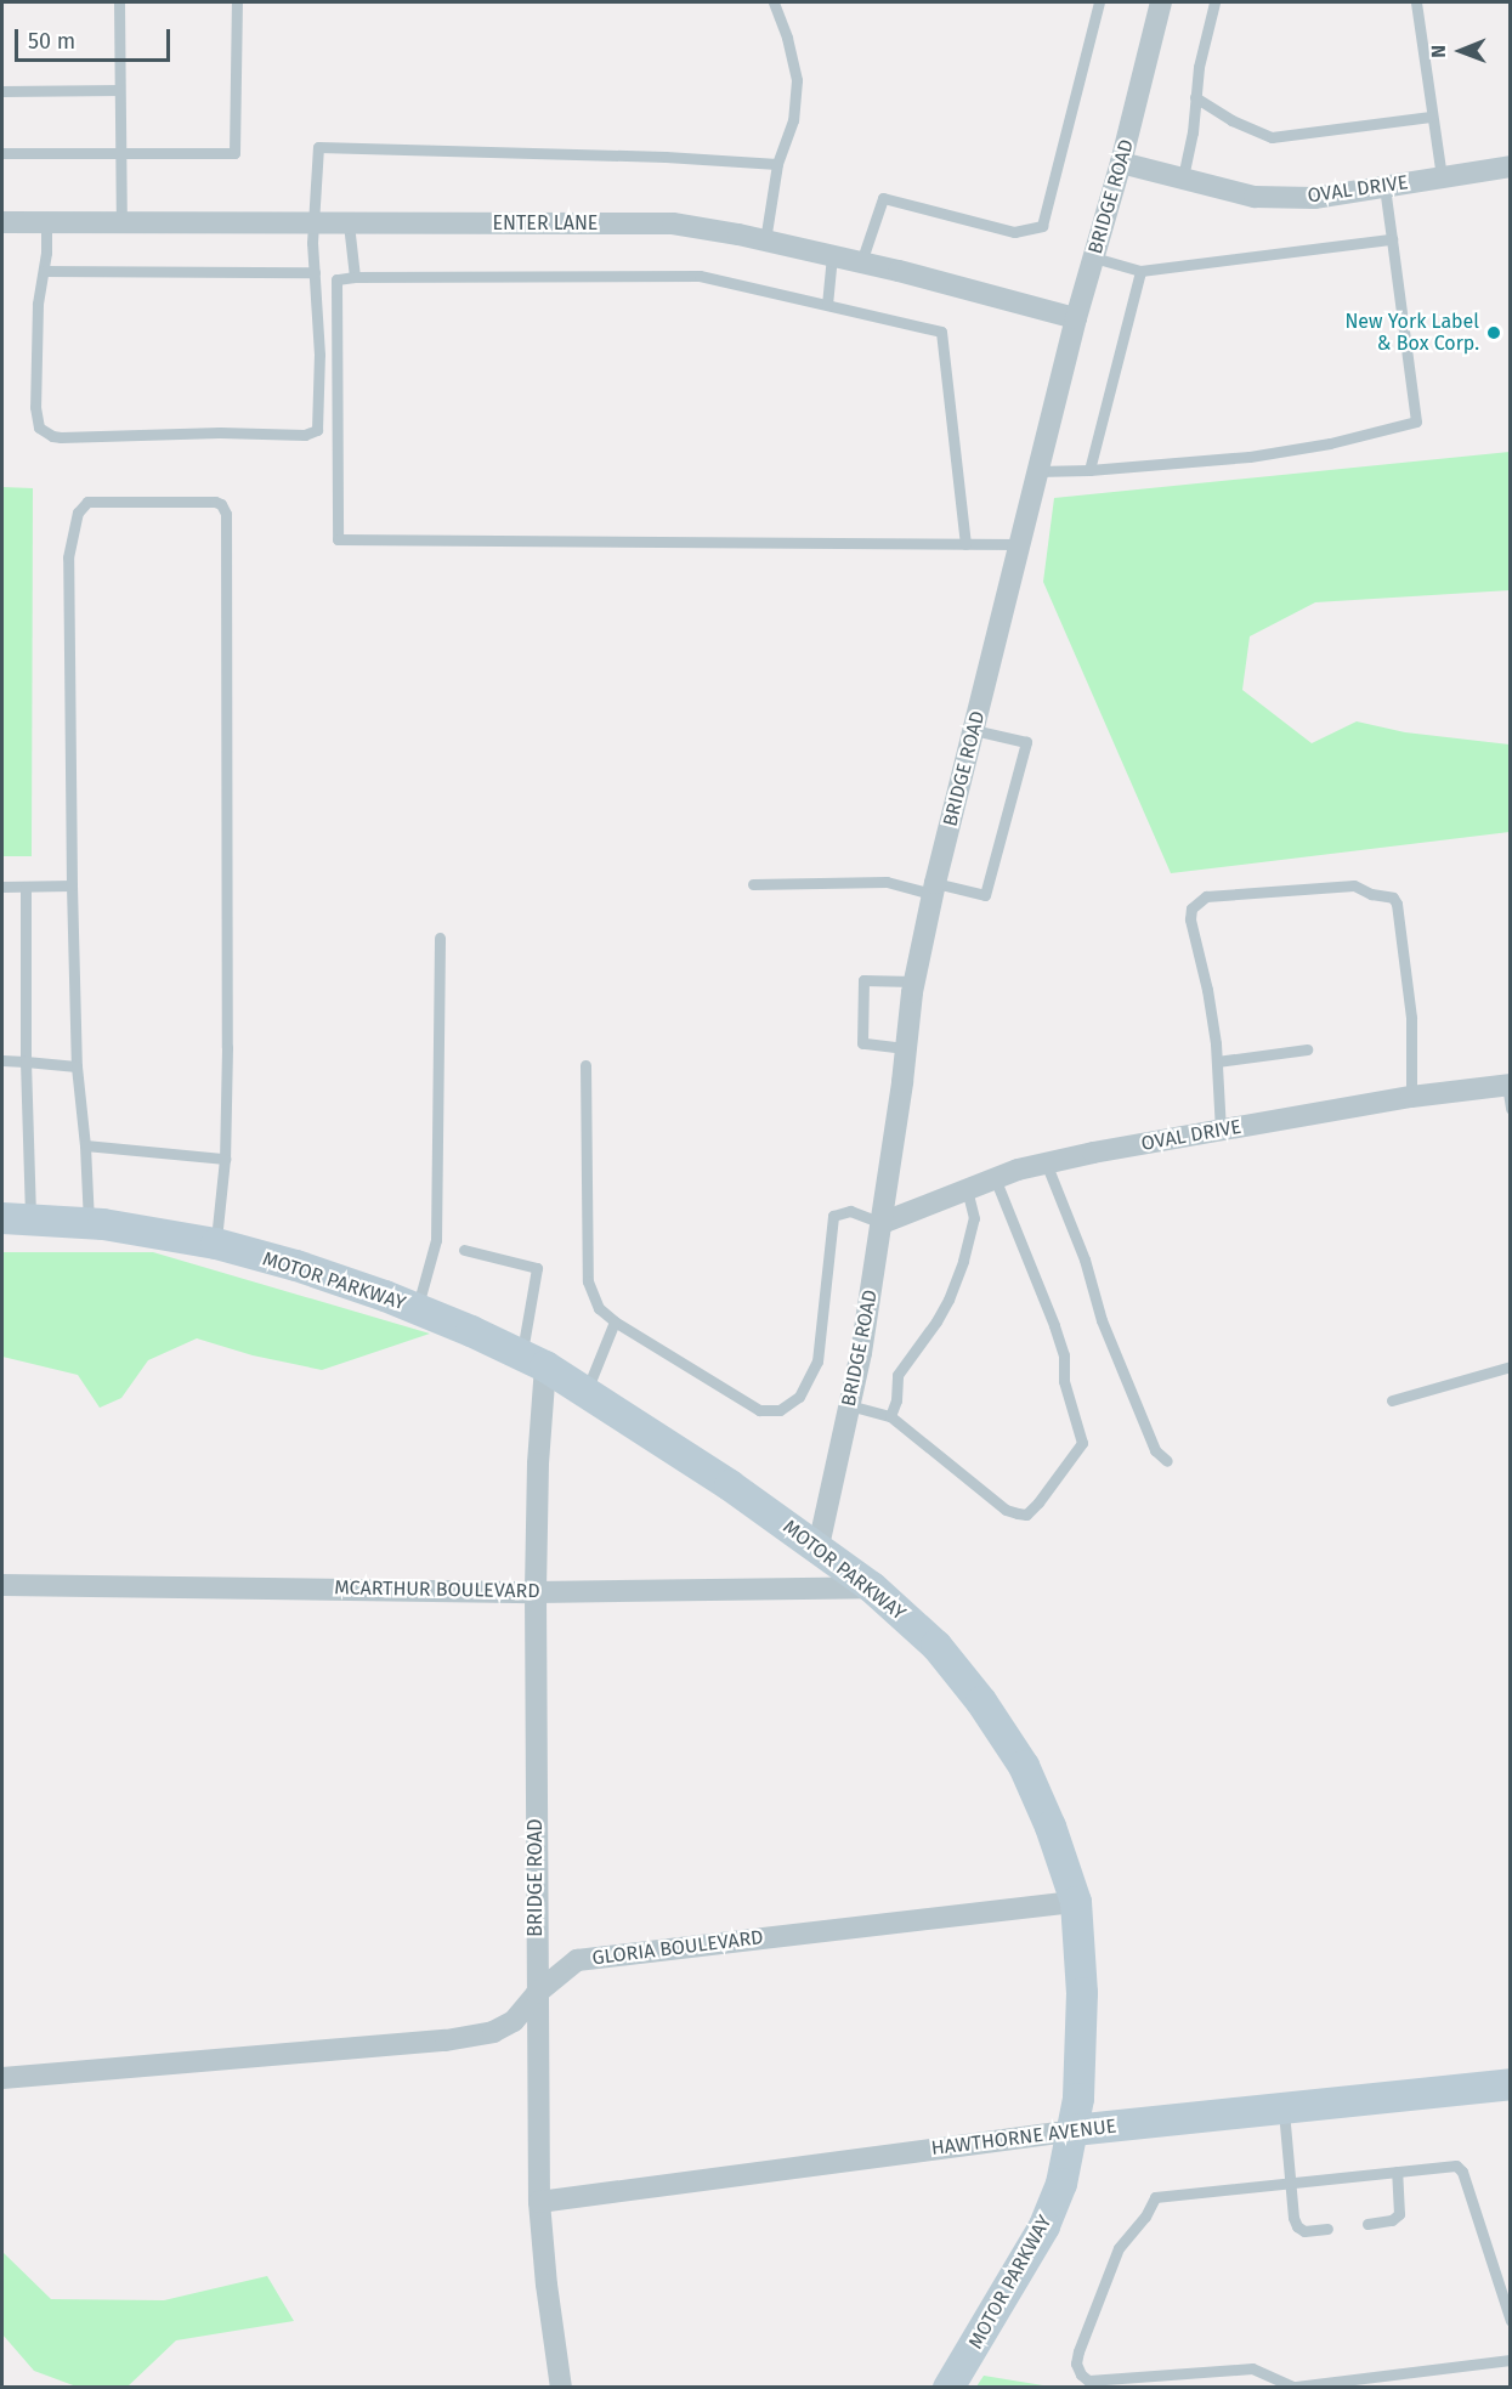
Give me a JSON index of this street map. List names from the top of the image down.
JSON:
{
  "streets": {
    "main road": ["MOTOR PARKWAY", "HAWTHORNE AVENUE"],
    "street": [
      "OVAL DRIVE",
      "BRIDGE ROAD",
      "ENTER LANE",
      "MCARTHUR BOULEVARD",
      "GLORIA BOULEVARD"
    ]
  },
  "crossings": [
    ["OVAL DRIVE", "BRIDGE ROAD"],
    ["BRIDGE ROAD", "ENTER LANE"],
    ["BRIDGE ROAD", "MOTOR PARKWAY"],
    ["BRIDGE ROAD", "MCARTHUR BOULEVARD"],
    ["BRIDGE ROAD", "GLORIA BOULEVARD"],
    ["BRIDGE ROAD", "HAWTHORNE AVENUE"],
    ["MOTOR PARKWAY", "MCARTHUR BOULEVARD"],
    ["MOTOR PARKWAY", "GLORIA BOULEVARD"],
    ["MOTOR PARKWAY", "HAWTHORNE AVENUE"]
  ],
  "places": ["New York Label & Box Corp."],
  "scale_bar": "50 m",
  "north": "left"
}
